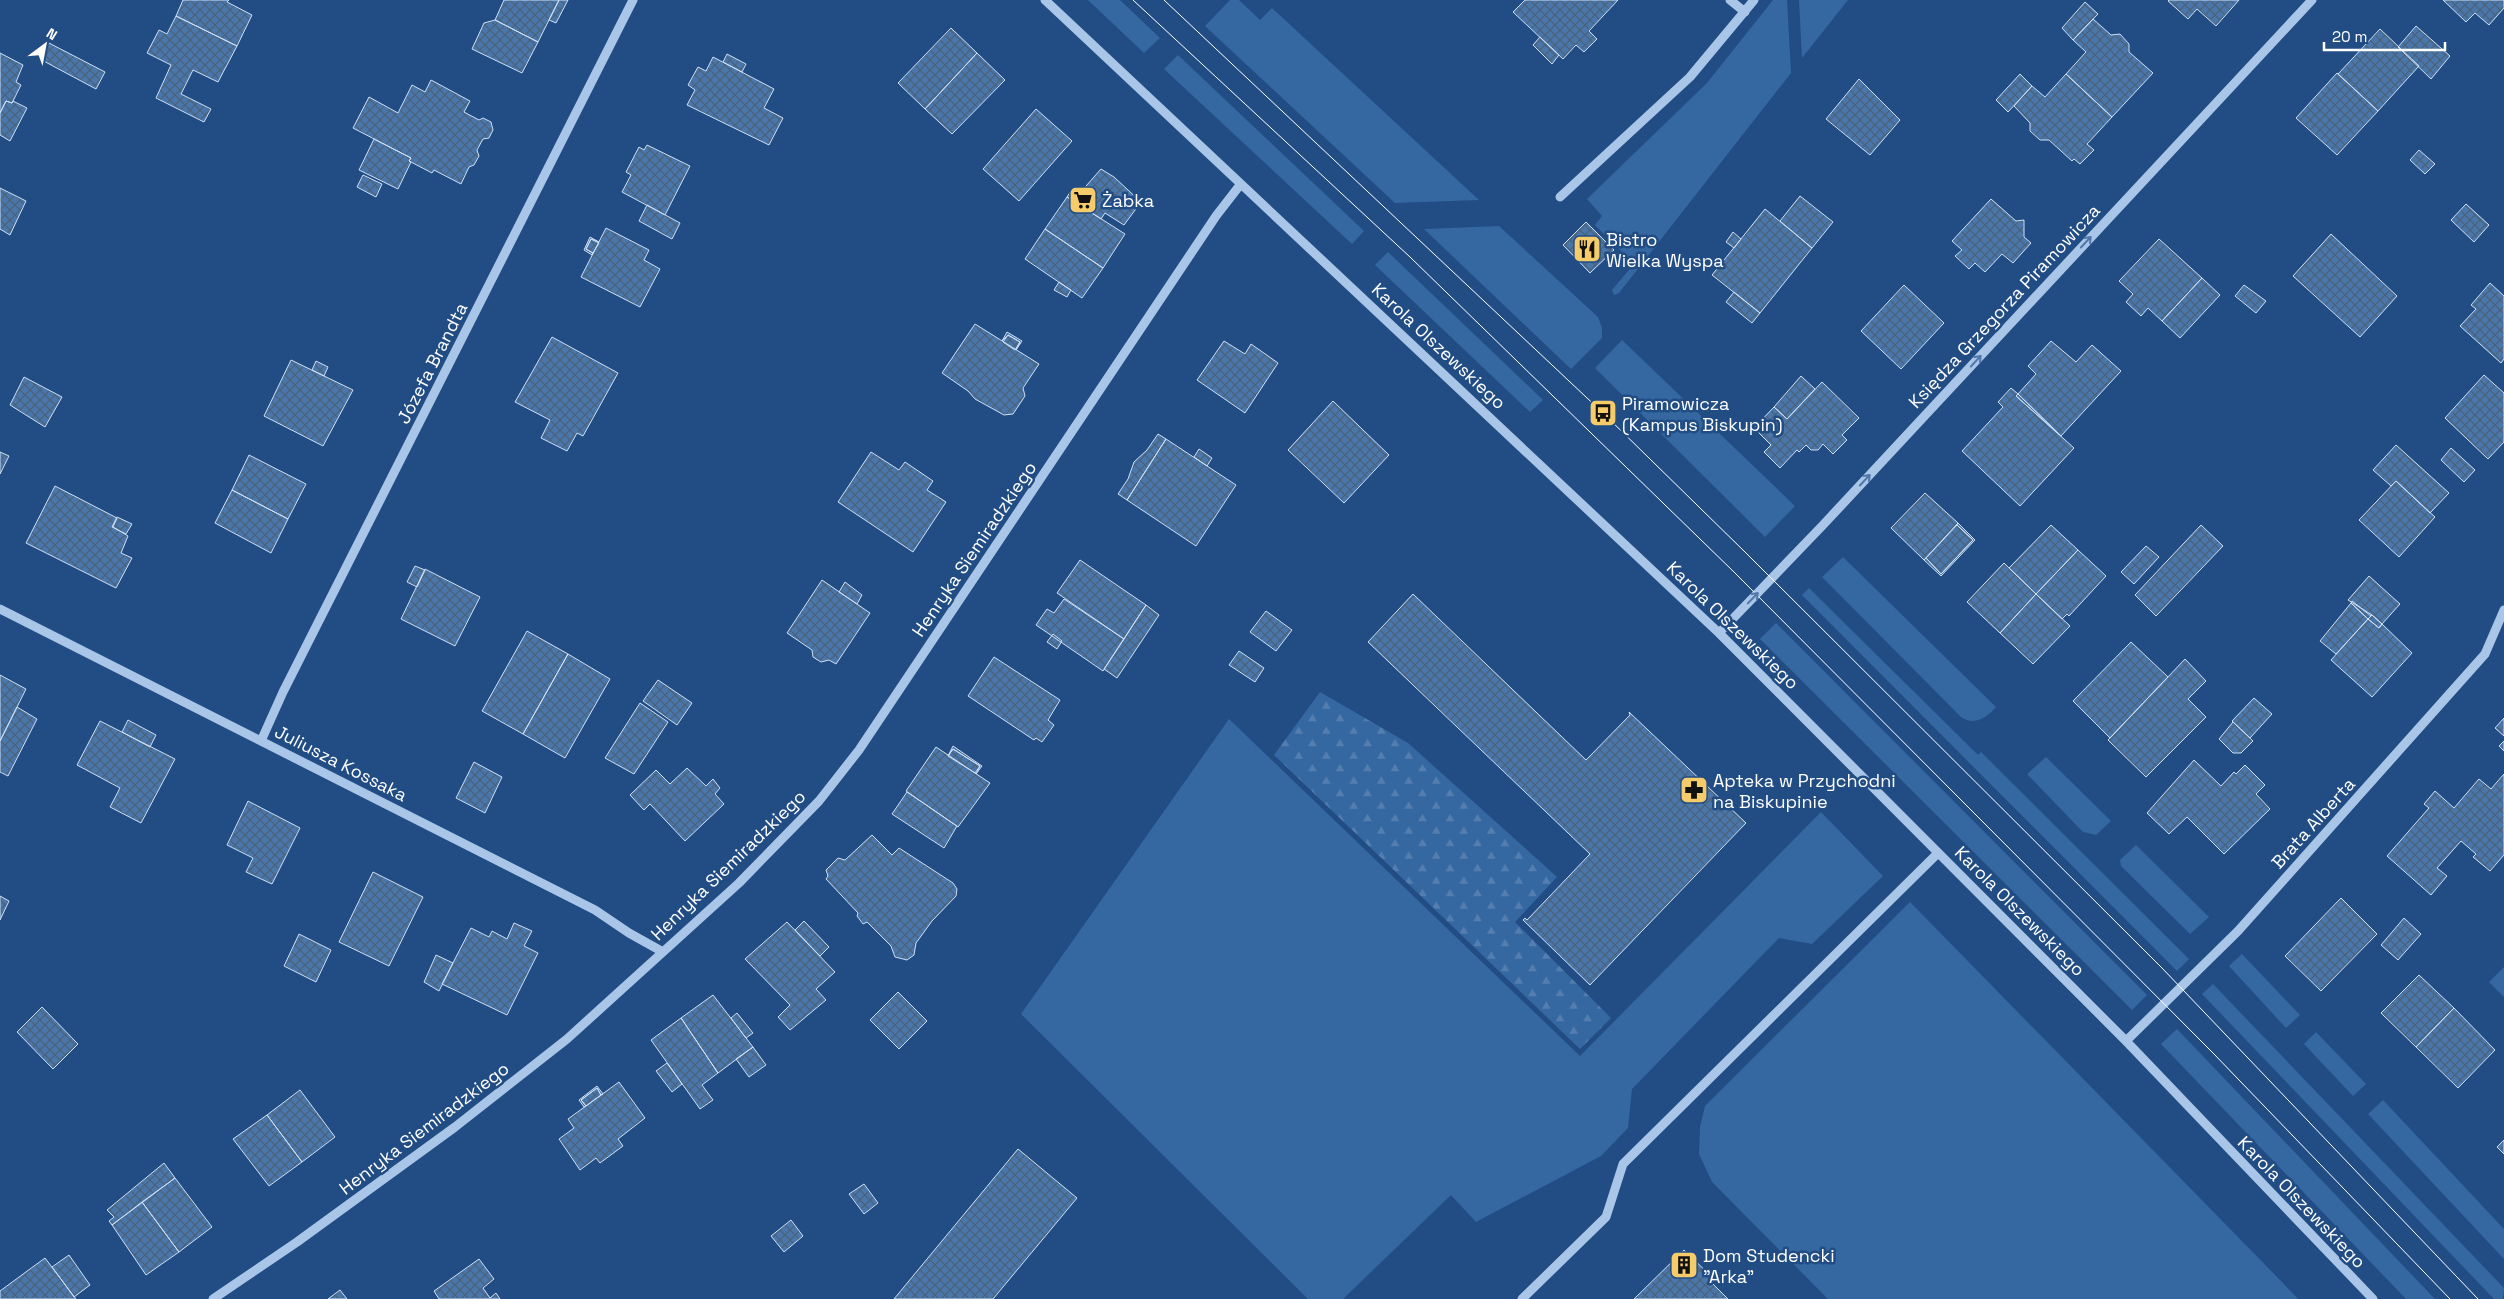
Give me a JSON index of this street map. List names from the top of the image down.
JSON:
{
  "streets": {
    "street": [
      "Księdza Grzegorza Piramowicza",
      "Karola Olszewskiego",
      "Józefa Brandta",
      "Henryka Siemiradzkiego",
      "Juliusza Kossaka",
      "Brata Alberta"
    ]
  },
  "crossings": [
    ["Księdza Grzegorza Piramowicza", "Karola Olszewskiego"],
    ["Karola Olszewskiego", "Henryka Siemiradzkiego"],
    ["Karola Olszewskiego", "Brata Alberta"],
    ["Józefa Brandta", "Juliusza Kossaka"],
    ["Henryka Siemiradzkiego", "Juliusza Kossaka"]
  ],
  "one_way": ["Księdza Grzegorza Piramowicza"],
  "places": {
    "supermarket": ["Żabka"],
    "restaurant": ["Bistro Wielka Wyspa"],
    "bus stop": ["Piramowicza (Kampus Biskupin)"],
    "pharmacy": ["Apteka w Przychodni na Biskupinie"],
    "building": ["Dom Studencki \"Arka\""]
  },
  "scale_bar": "20 m",
  "north": "top right"
}
